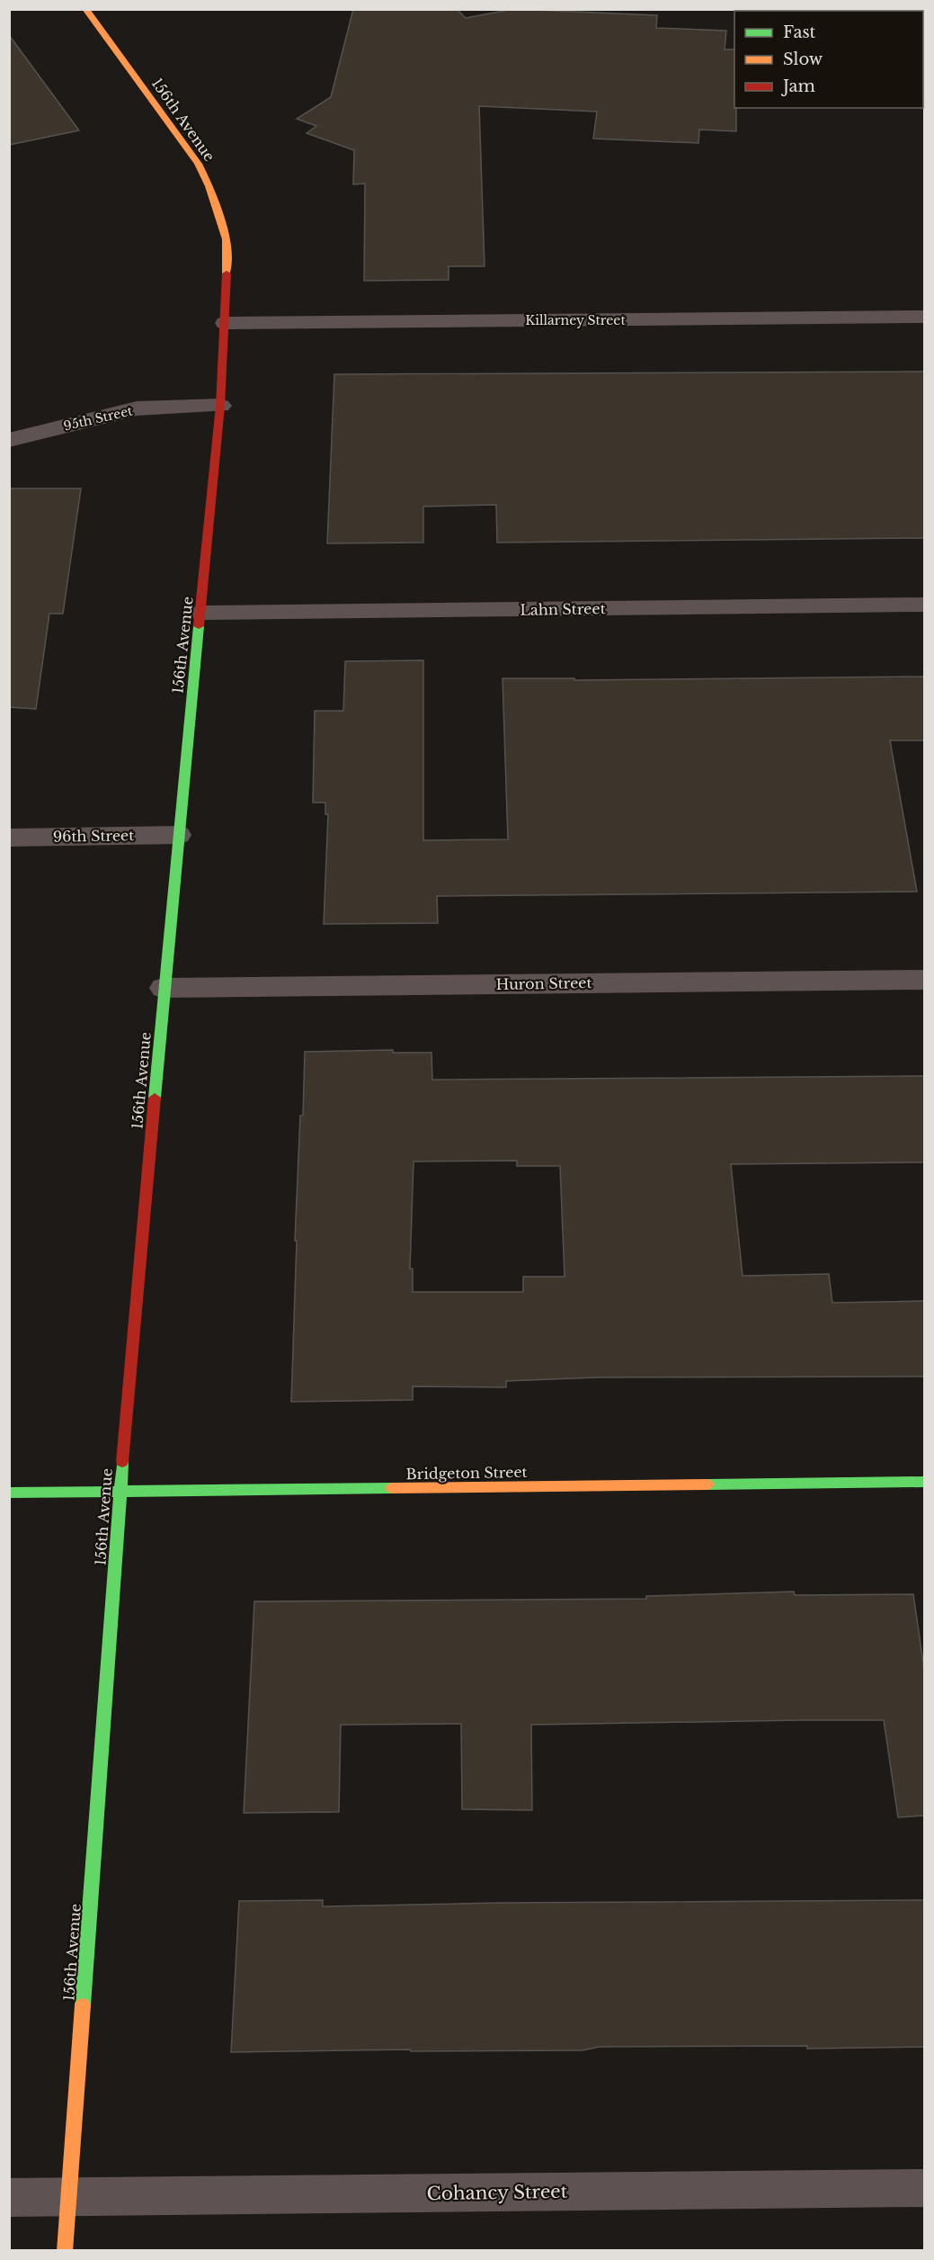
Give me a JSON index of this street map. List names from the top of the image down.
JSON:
{
  "streets": {
    "main road": ["156th Avenue", "Bridgeton Street"],
    "street": [
      "Killarney Street",
      "95th Street",
      "Lahn Street",
      "96th Street",
      "Huron Street",
      "Cohancy Street"
    ]
  },
  "crossings": [
    ["156th Avenue", "Killarney Street"],
    ["156th Avenue", "95th Street"],
    ["156th Avenue", "Lahn Street"],
    ["156th Avenue", "96th Street"],
    ["156th Avenue", "Huron Street"],
    ["156th Avenue", "Bridgeton Street"],
    ["156th Avenue", "Cohancy Street"]
  ],
  "legend": ["Fast", "Slow", "Jam"]
}
